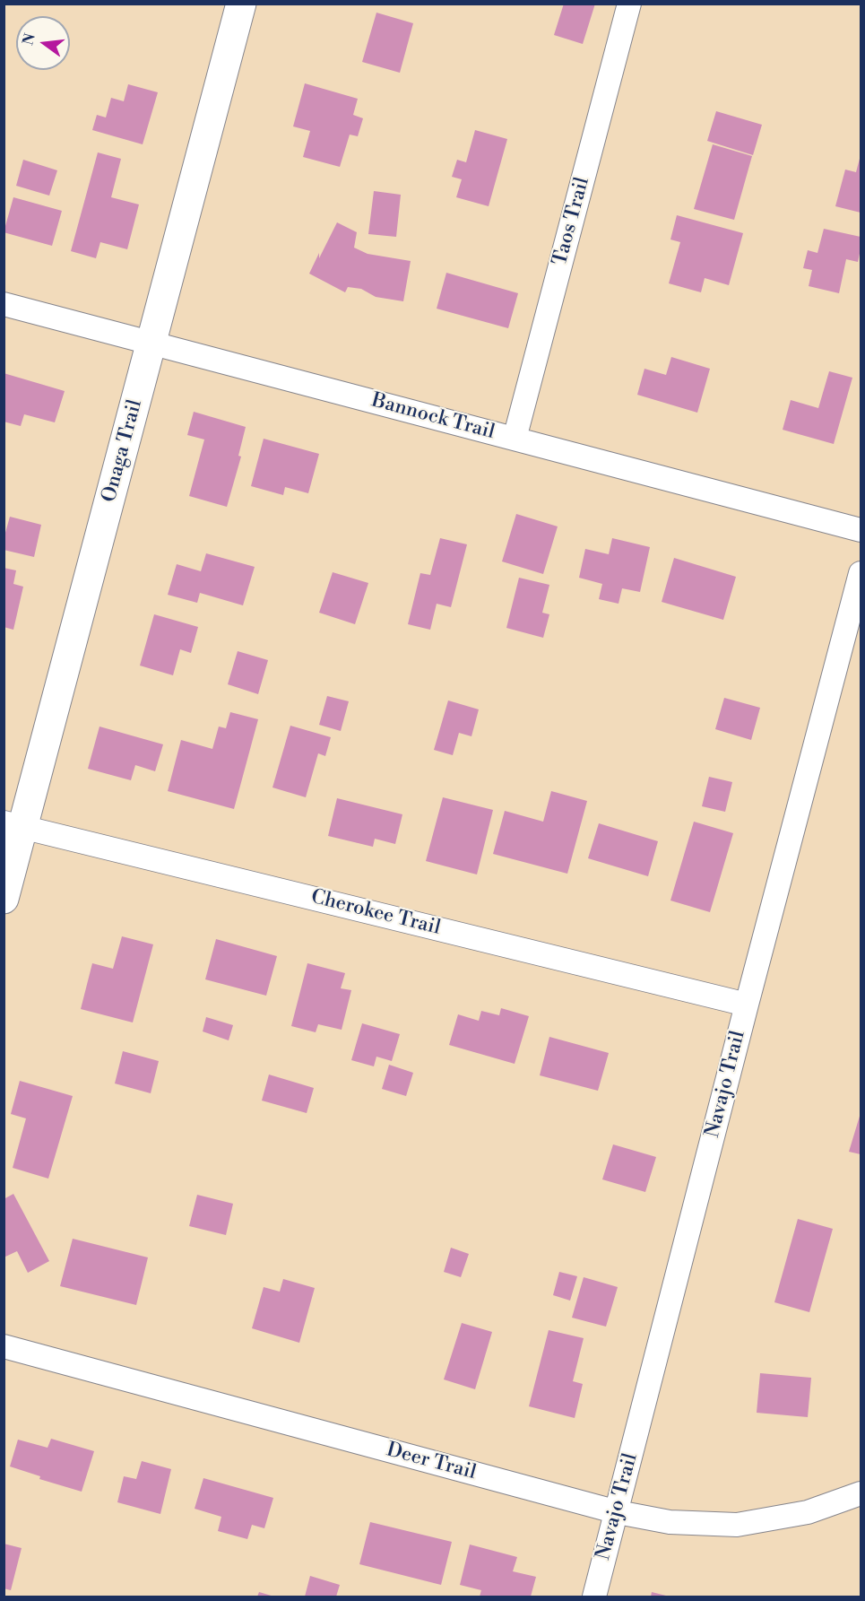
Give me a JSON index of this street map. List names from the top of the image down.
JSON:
{
  "streets": {
    "street": [
      "Taos Trail",
      "Bannock Trail",
      "Onaga Trail",
      "Cherokee Trail",
      "Navajo Trail",
      "Deer Trail"
    ]
  },
  "crossings": [
    ["Taos Trail", "Bannock Trail"],
    ["Bannock Trail", "Onaga Trail"],
    ["Onaga Trail", "Cherokee Trail"],
    ["Cherokee Trail", "Navajo Trail"],
    ["Navajo Trail", "Deer Trail"]
  ],
  "north": "left"
}
